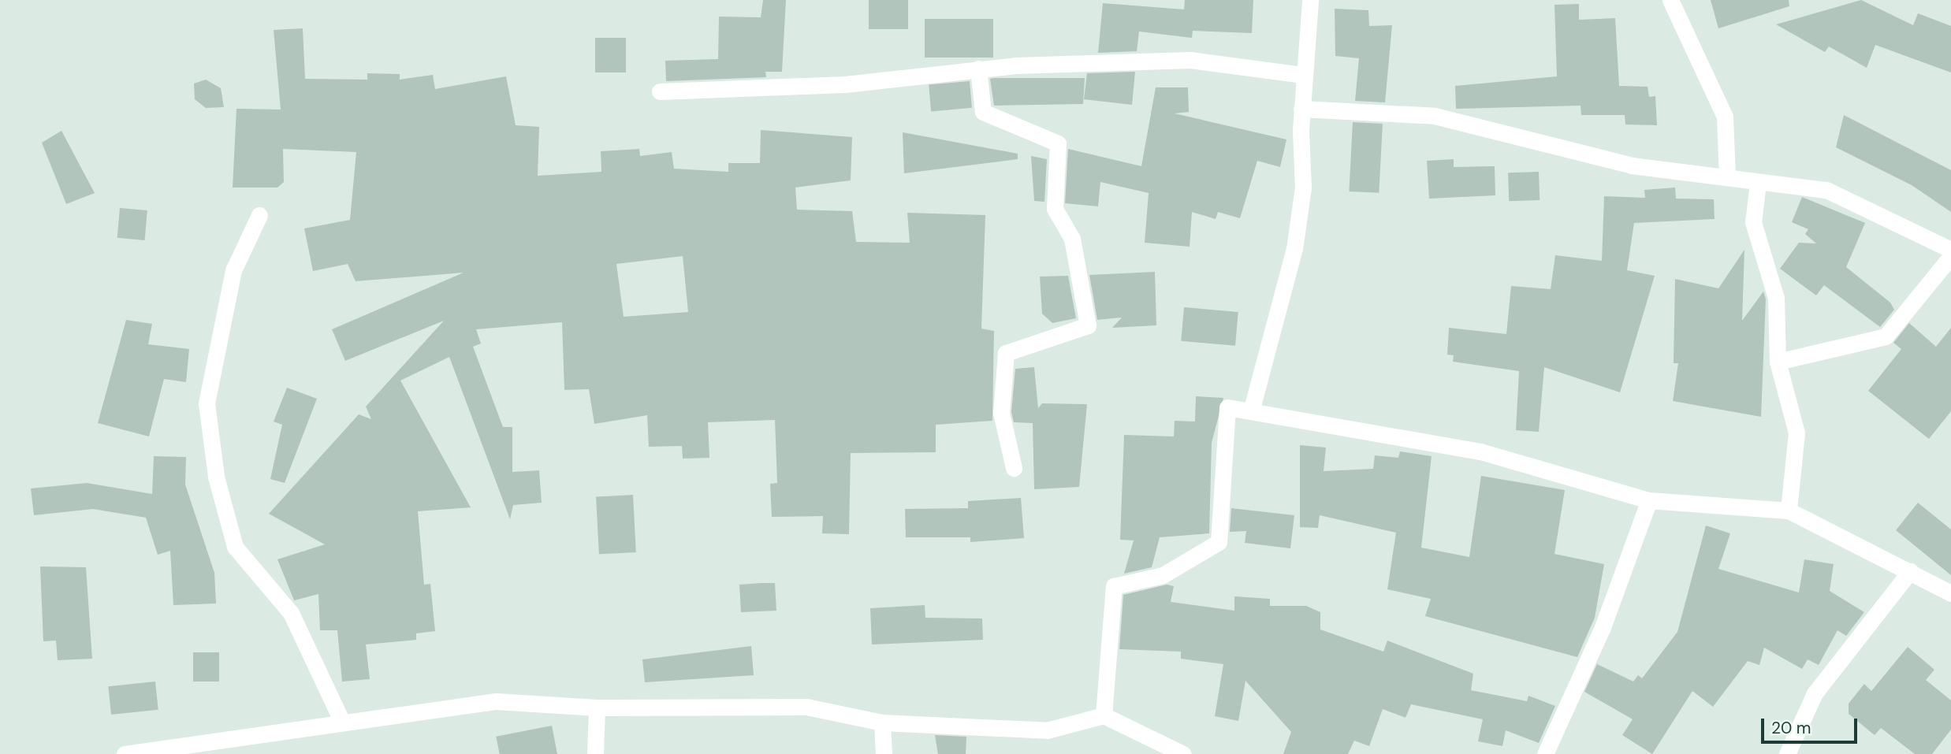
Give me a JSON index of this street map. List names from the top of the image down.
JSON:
{
  "scale_bar": "20 m"
}
